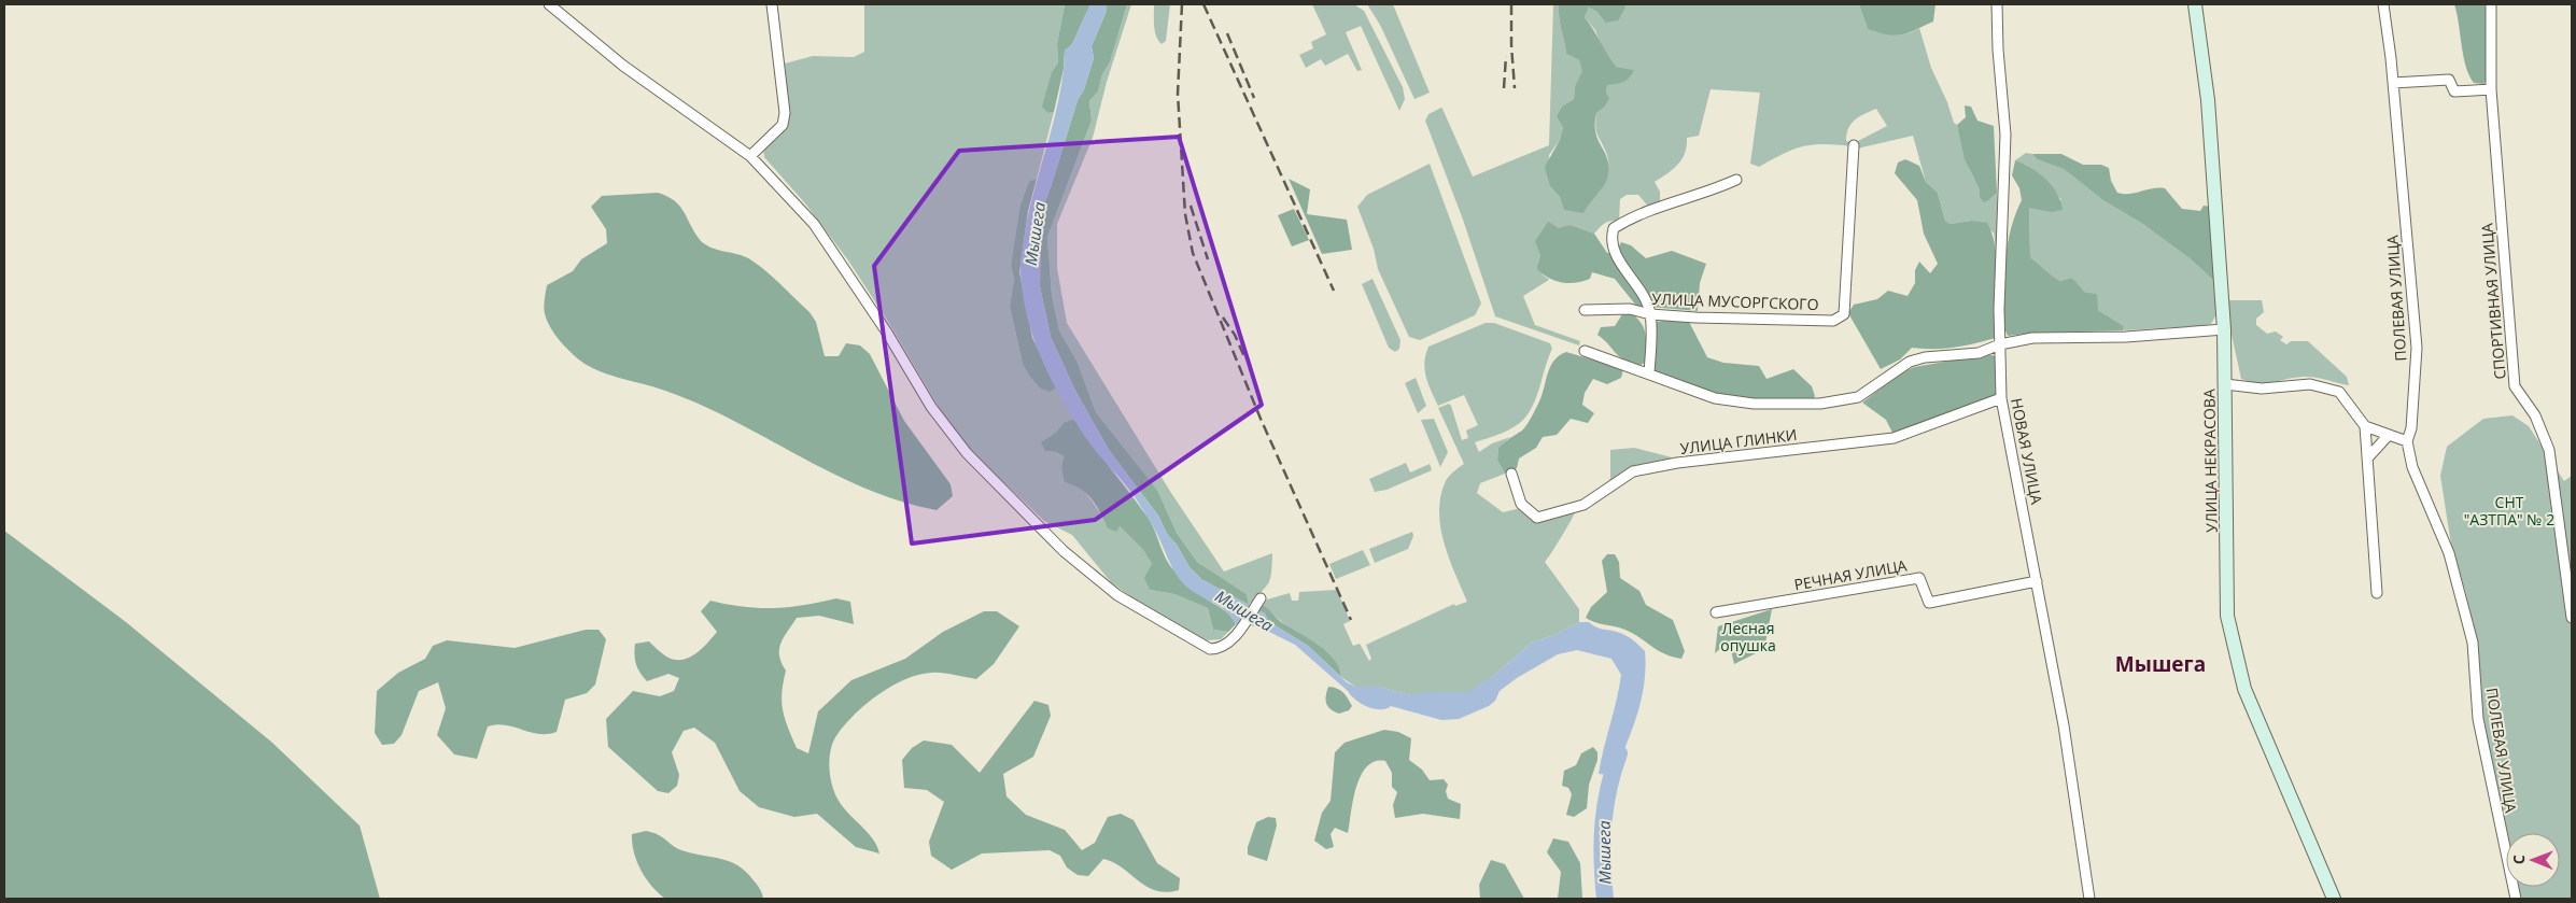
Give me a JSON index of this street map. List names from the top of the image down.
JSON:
{
  "streets": {
    "main road": ["УЛИЦА НЕКРАСОВА"],
    "street": [
      "ПОЛЕВАЯ УЛИЦА",
      "УЛИЦА МУСОРГСКОГО",
      "СПОРТИВНАЯ УЛИЦА",
      "УЛИЦА ГЛИНКИ",
      "НОВАЯ УЛИЦА",
      "РЕЧНАЯ УЛИЦА"
    ]
  },
  "crossings": [
    ["УЛИЦА ГЛИНКИ", "НОВАЯ УЛИЦА"],
    ["НОВАЯ УЛИЦА", "РЕЧНАЯ УЛИЦА"]
  ],
  "districts": ["Мышега"],
  "water": ["Мышега"],
  "parks": ["СНТ \"АЗТПА\" № 2", "Лесная опушка"],
  "north": "left"
}
